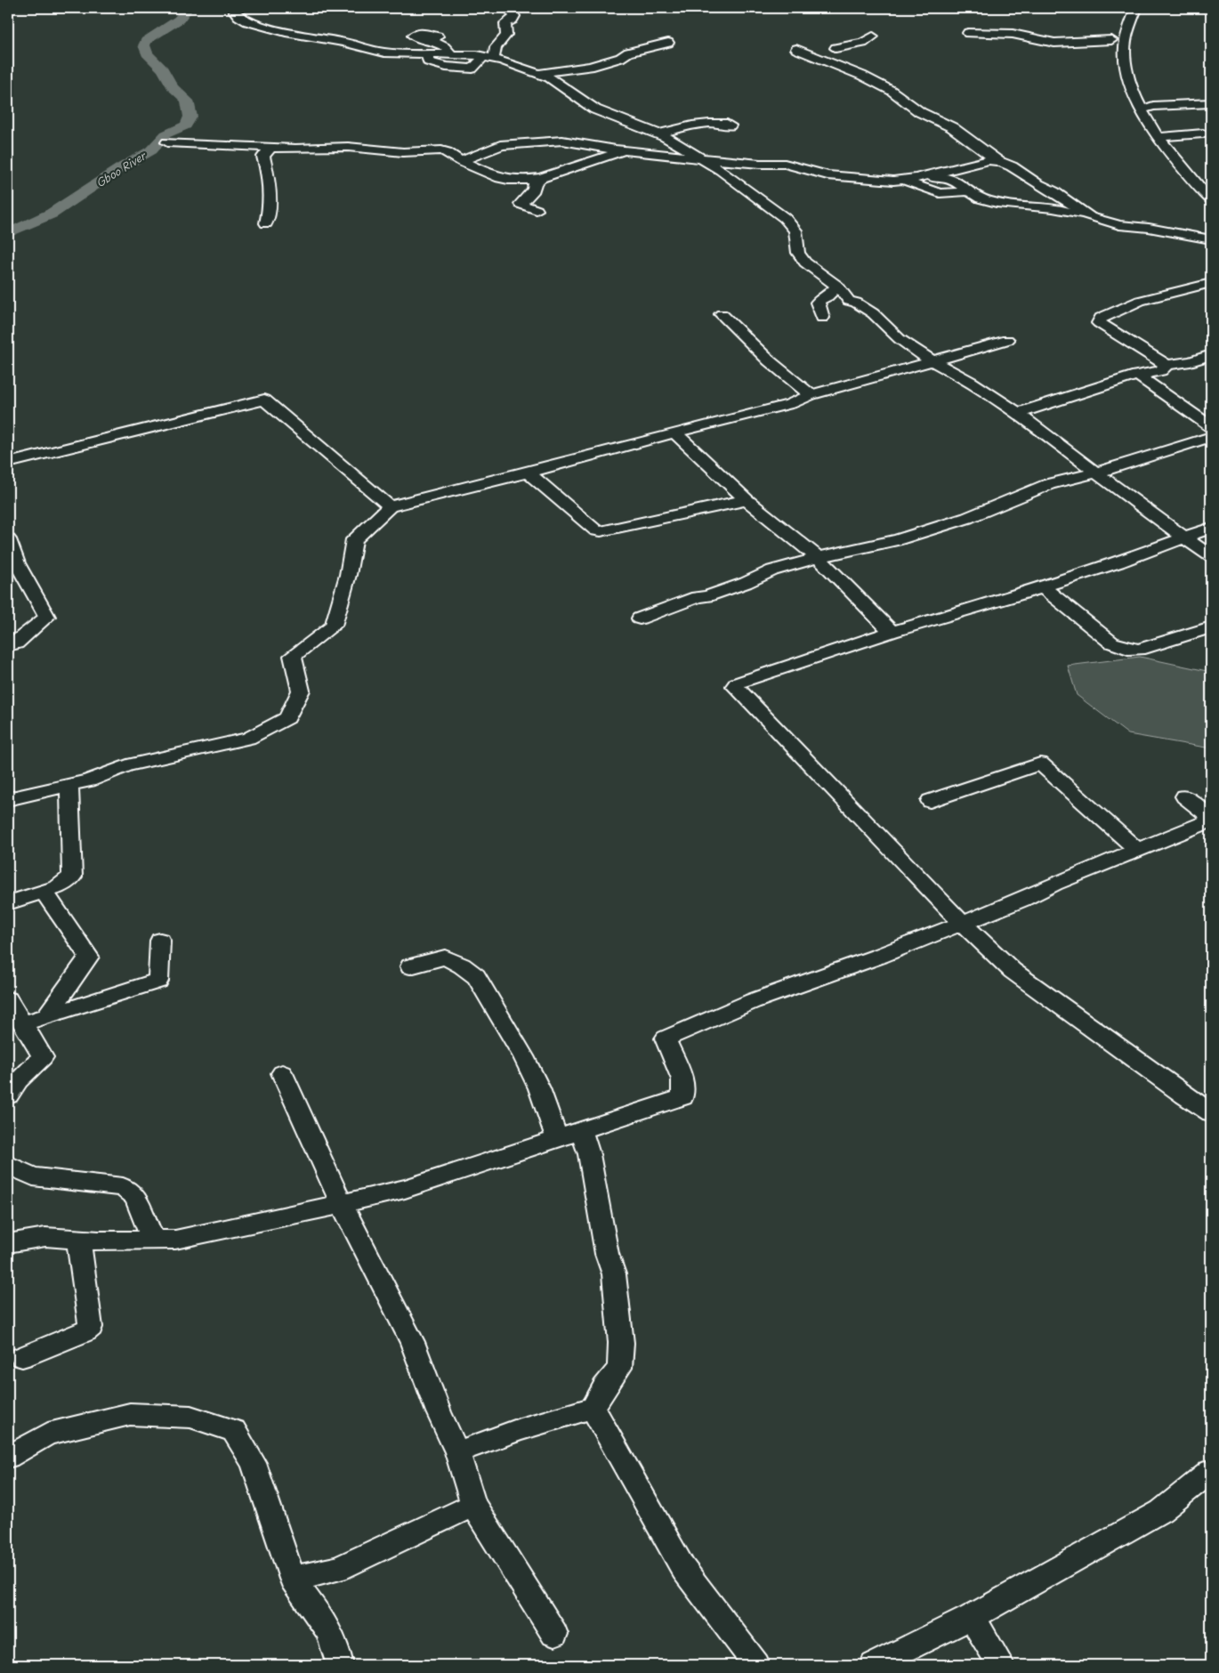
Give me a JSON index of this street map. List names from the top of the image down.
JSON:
{
  "water": ["Gboo River"]
}
